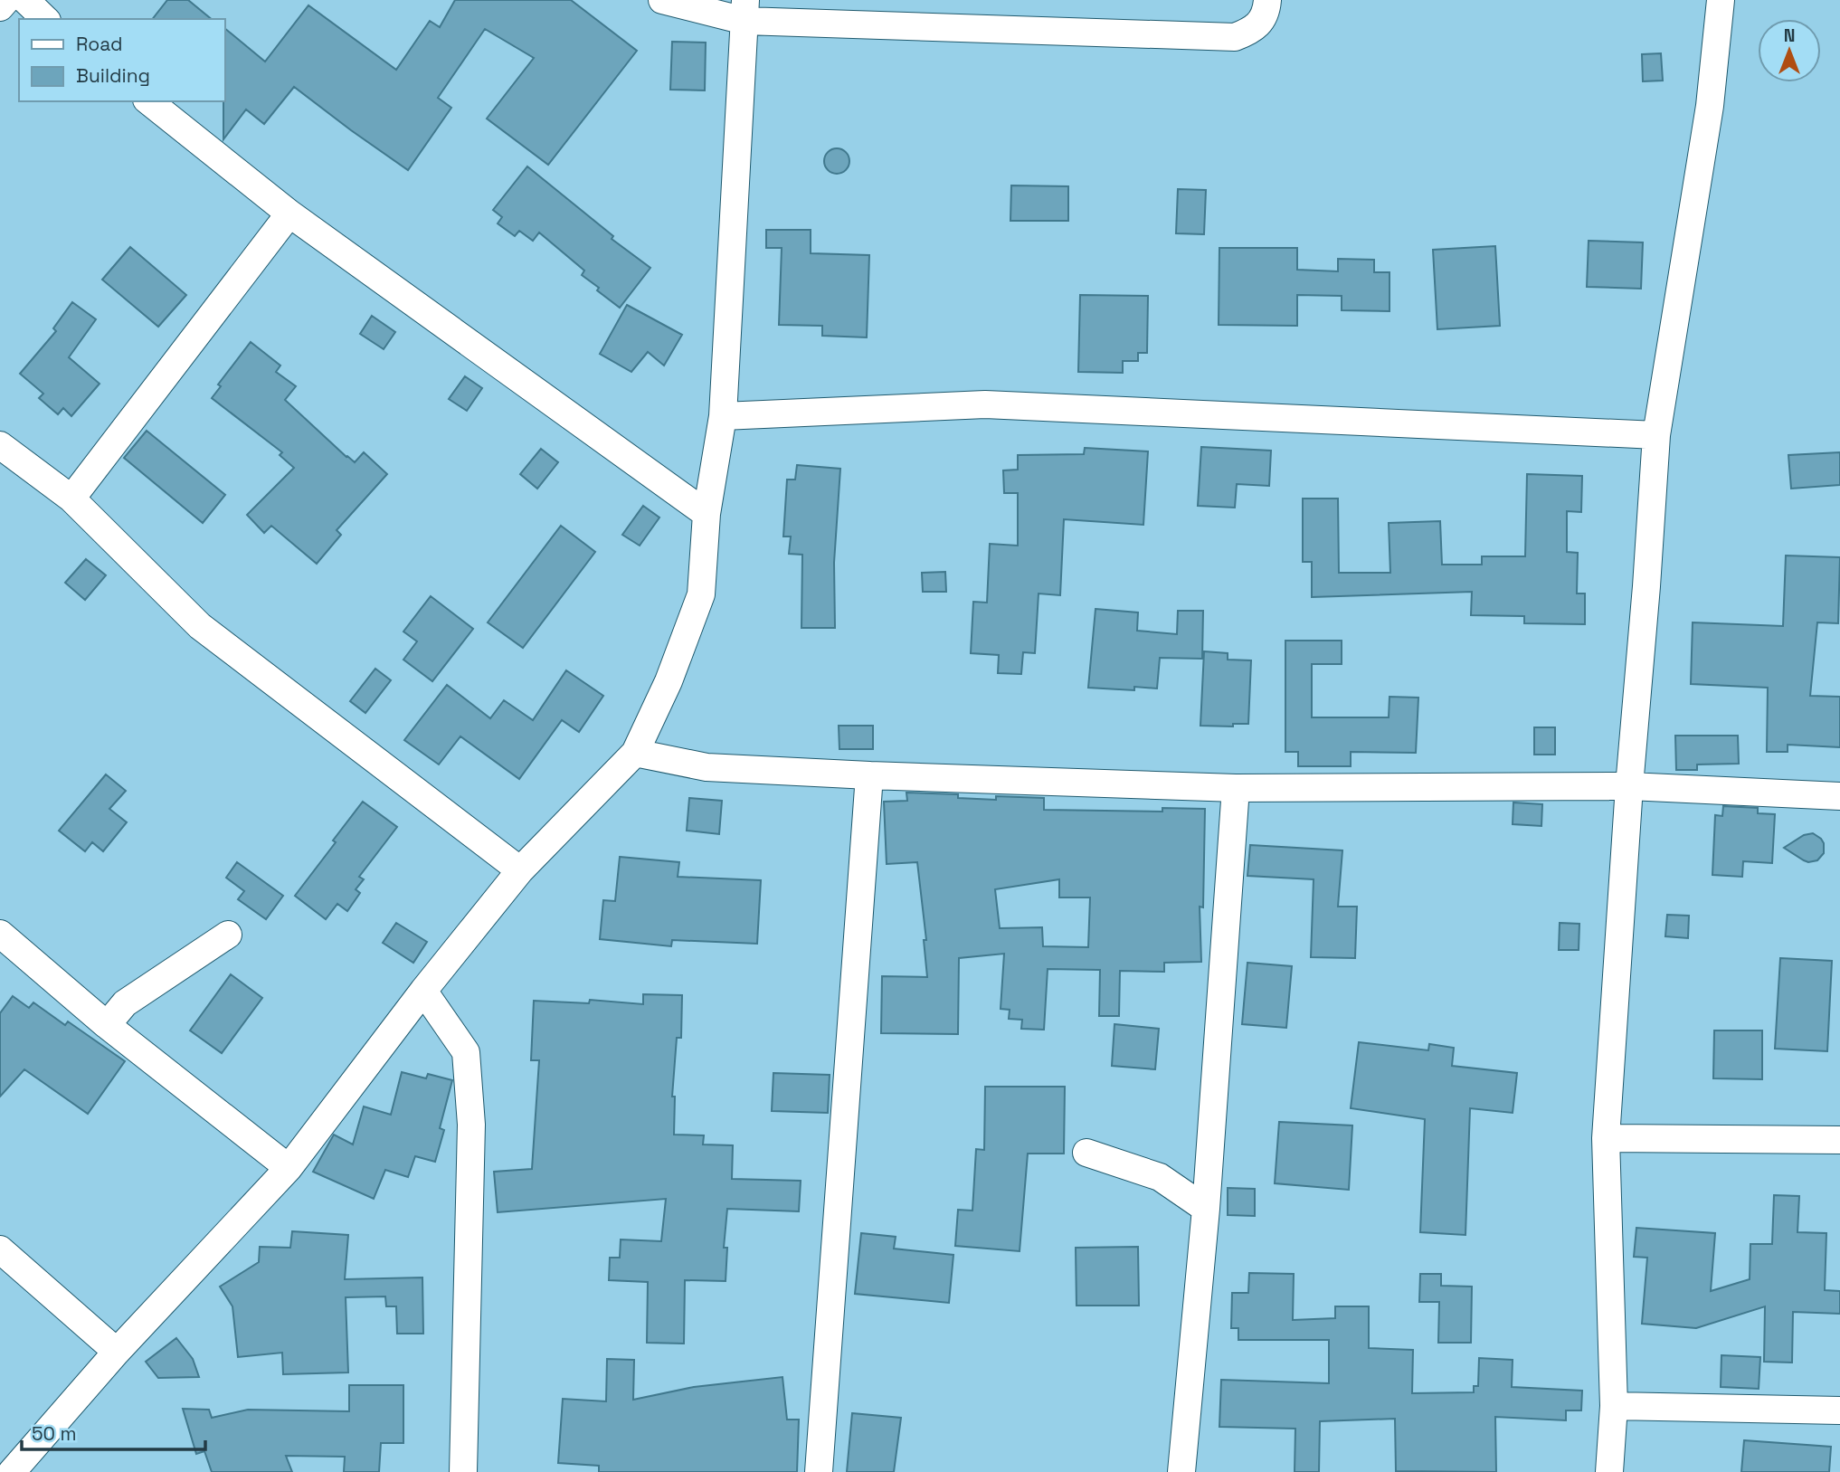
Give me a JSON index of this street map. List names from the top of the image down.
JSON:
{
  "legend": ["Road", "Building"],
  "scale_bar": "50 m",
  "north": "top"
}
